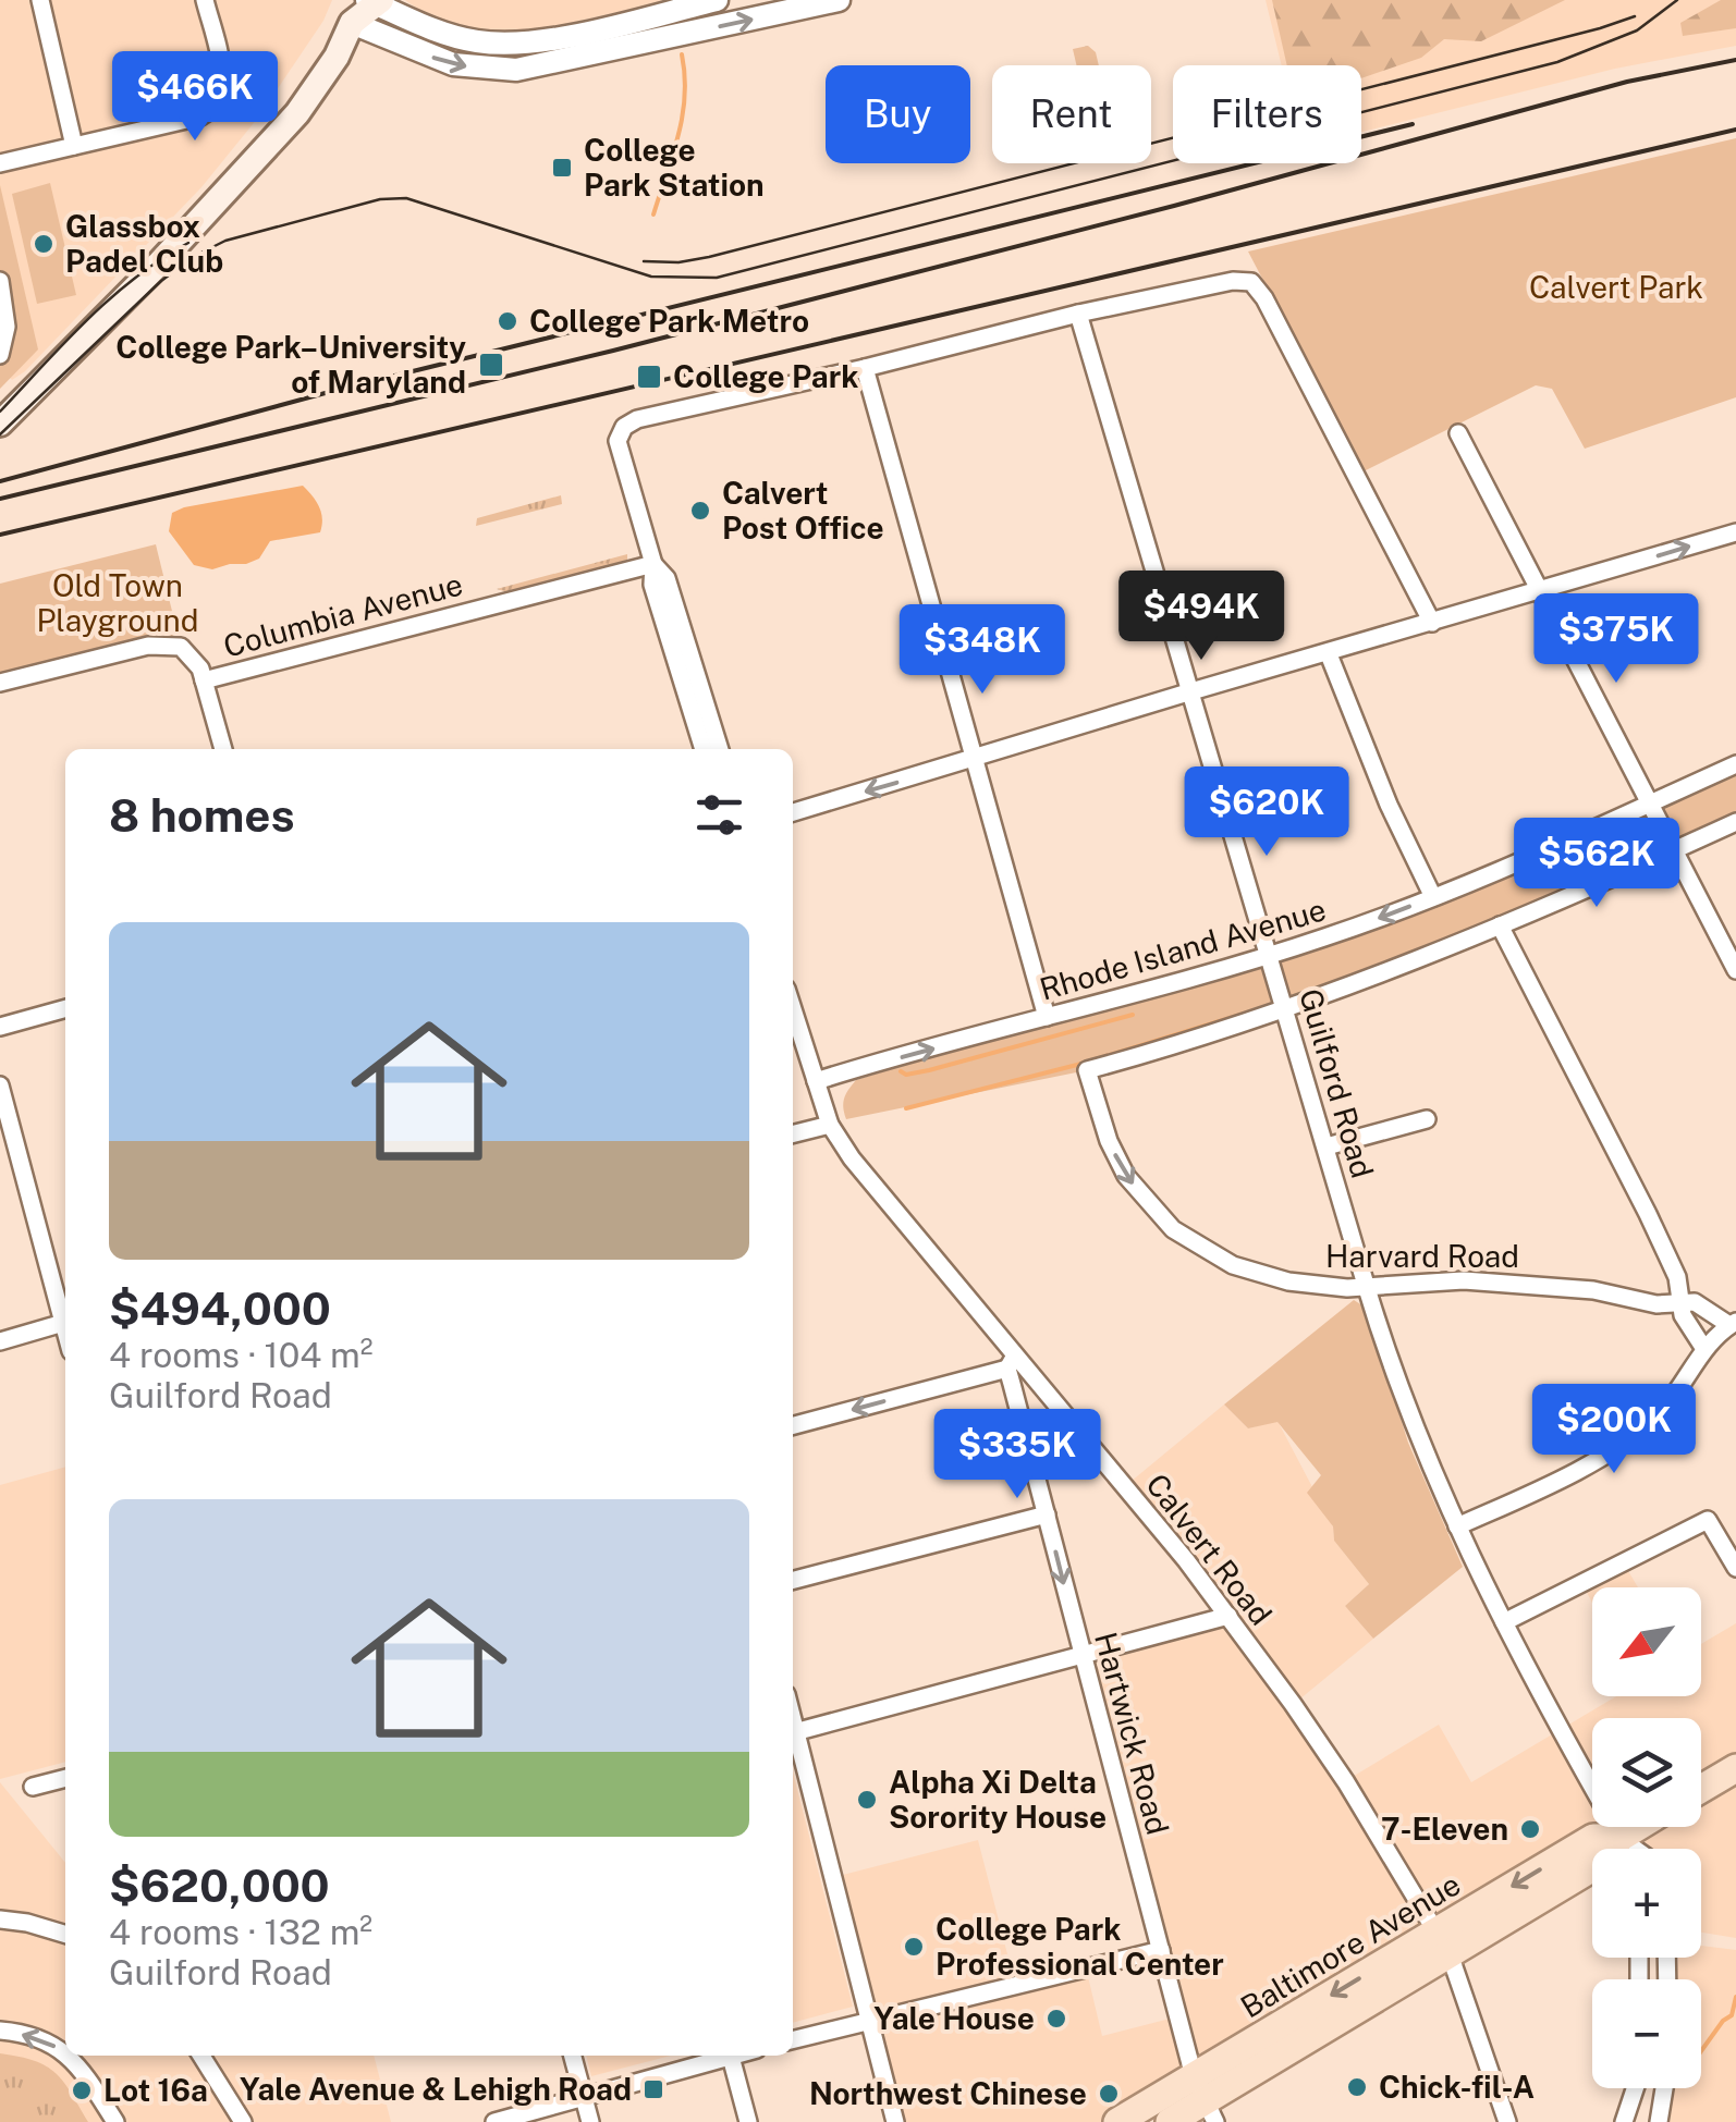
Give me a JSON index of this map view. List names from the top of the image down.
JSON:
{
  "streets": {
    "main road": ["Baltimore Avenue"],
    "street": [
      "Columbia Avenue",
      "Rhode Island Avenue",
      "Guilford Road",
      "Harvard Road",
      "Calvert Road",
      "Hartwick Road"
    ]
  },
  "crossings": [
    ["Rhode Island Avenue", "Guilford Road"],
    ["Rhode Island Avenue", "Calvert Road"],
    ["Guilford Road", "Harvard Road"],
    ["Guilford Road", "Baltimore Avenue"],
    ["Calvert Road", "Hartwick Road"],
    ["Calvert Road", "Baltimore Avenue"],
    ["Hartwick Road", "Baltimore Avenue"]
  ],
  "parks": ["Calvert Park", "Old Town Playground"],
  "places": {
    "transit": [
      "College Park Station",
      "College Park–University of Maryland",
      "College Park",
      "Yale Avenue & Lehigh Road"
    ],
    "other": [
      "Glassbox Padel Club",
      "College Park Metro",
      "Calvert Post Office",
      "Alpha Xi Delta Sorority House",
      "7-Eleven",
      "College Park Professional Center",
      "Yale House",
      "Chick-fil-A",
      "Lot 16a",
      "Northwest Chinese"
    ]
  },
  "north": "bottom left",
  "page": {
    "price": [
      "$466K",
      "$494K",
      "$375K",
      "$348K",
      "$620K",
      "$562K",
      "$200K",
      "$335K"
    ],
    "chip": ["Buy", "Rent", "Filters"],
    "heading": "8 homes",
    "list": [
      {
        "name": "$494,000",
        "note": "4 rooms · 104 m² · Guilford Road"
      },
      {
        "name": "$620,000",
        "note": "4 rooms · 132 m² · Guilford Road"
      }
    ],
    "map_buttons": ["+", "−"]
  }
}
